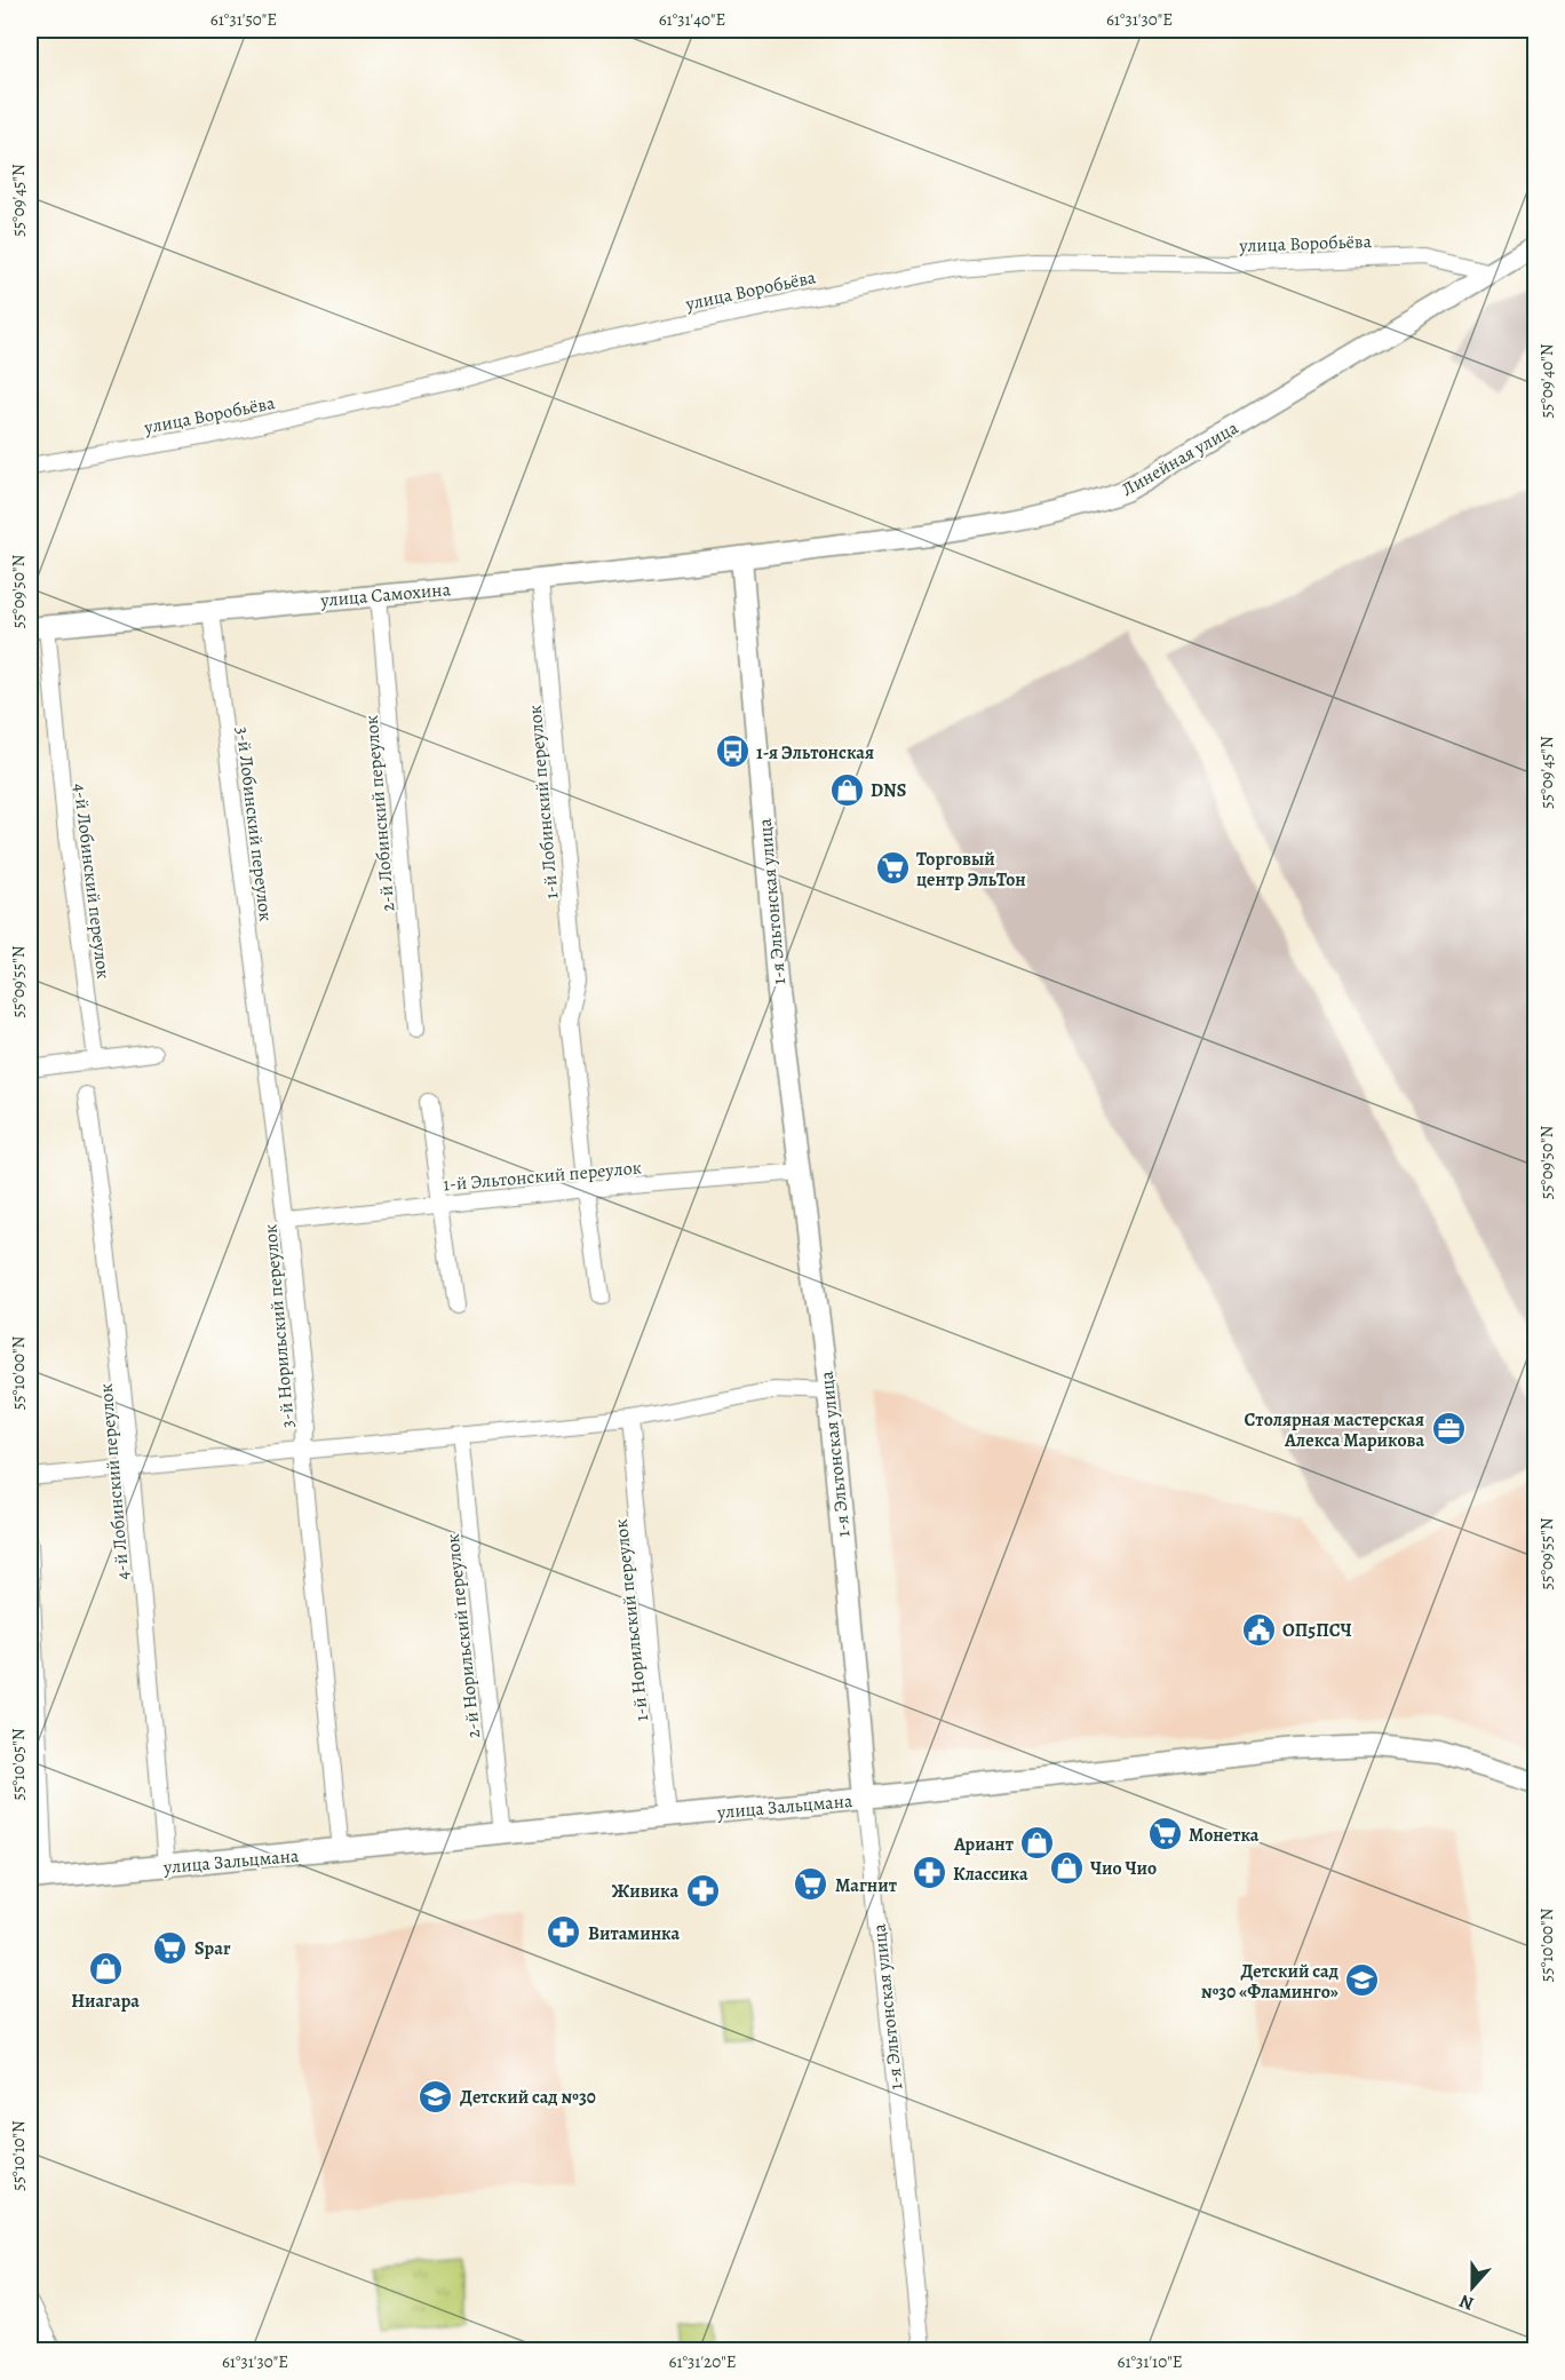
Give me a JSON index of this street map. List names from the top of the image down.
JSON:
{
  "streets": {
    "street": [
      "улица Воробьёва",
      "Линейная улица",
      "улица Самохина",
      "1-й Лобинский переулок",
      "2-й Лобинский переулок",
      "3-й Лобинский переулок",
      "4-й Лобинский переулок",
      "1-я Эльтонская улица",
      "1-й Эльтонский переулок",
      "3-й Норильский переулок",
      "1-й Норильский переулок",
      "2-й Норильский переулок",
      "улица Зальцмана"
    ]
  },
  "crossings": [
    ["улица Воробьёва", "Линейная улица"],
    ["Линейная улица", "улица Самохина"],
    ["Линейная улица", "1-я Эльтонская улица"],
    ["улица Самохина", "1-й Лобинский переулок"],
    ["улица Самохина", "2-й Лобинский переулок"],
    ["улица Самохина", "3-й Лобинский переулок"],
    ["улица Самохина", "4-й Лобинский переулок"],
    ["улица Самохина", "1-я Эльтонская улица"],
    ["1-й Лобинский переулок", "1-й Эльтонский переулок"],
    ["3-й Лобинский переулок", "3-й Норильский переулок"],
    ["4-й Лобинский переулок", "улица Зальцмана"],
    ["1-я Эльтонская улица", "1-й Эльтонский переулок"],
    ["1-я Эльтонская улица", "улица Зальцмана"],
    ["1-й Эльтонский переулок", "3-й Норильский переулок"],
    ["3-й Норильский переулок", "улица Зальцмана"],
    ["1-й Норильский переулок", "улица Зальцмана"],
    ["2-й Норильский переулок", "улица Зальцмана"]
  ],
  "places": {
    "bus stop": ["1-я Эльтонская"],
    "shop": [
      "DNS",
      "Ариант",
      "Чио Чио",
      "Ниагара"
    ],
    "supermarket": [
      "Торговый центр ЭльТон",
      "Монетка",
      "Магнит",
      "Spar"
    ],
    "office": ["Столярная мастерская Алекса Марикова"],
    "public building": ["ОП5ПСЧ"],
    "pharmacy": ["Классика", "Живика", "Витаминка"],
    "school or university": ["Детский сад №30 «Фламинго»", "Детский сад №30"]
  },
  "north": "bottom",
  "coordinates": [
    "61°31'50\"E",
    "61°31'40\"E",
    "61°31'30\"E",
    "55°09'45\"N",
    "55°09'40\"N",
    "55°09'50\"N",
    "55°09'55\"N",
    "55°10'00\"N",
    "55°10'05\"N",
    "55°10'10\"N",
    "61°31'20\"E",
    "61°31'10\"E"
  ]
}
